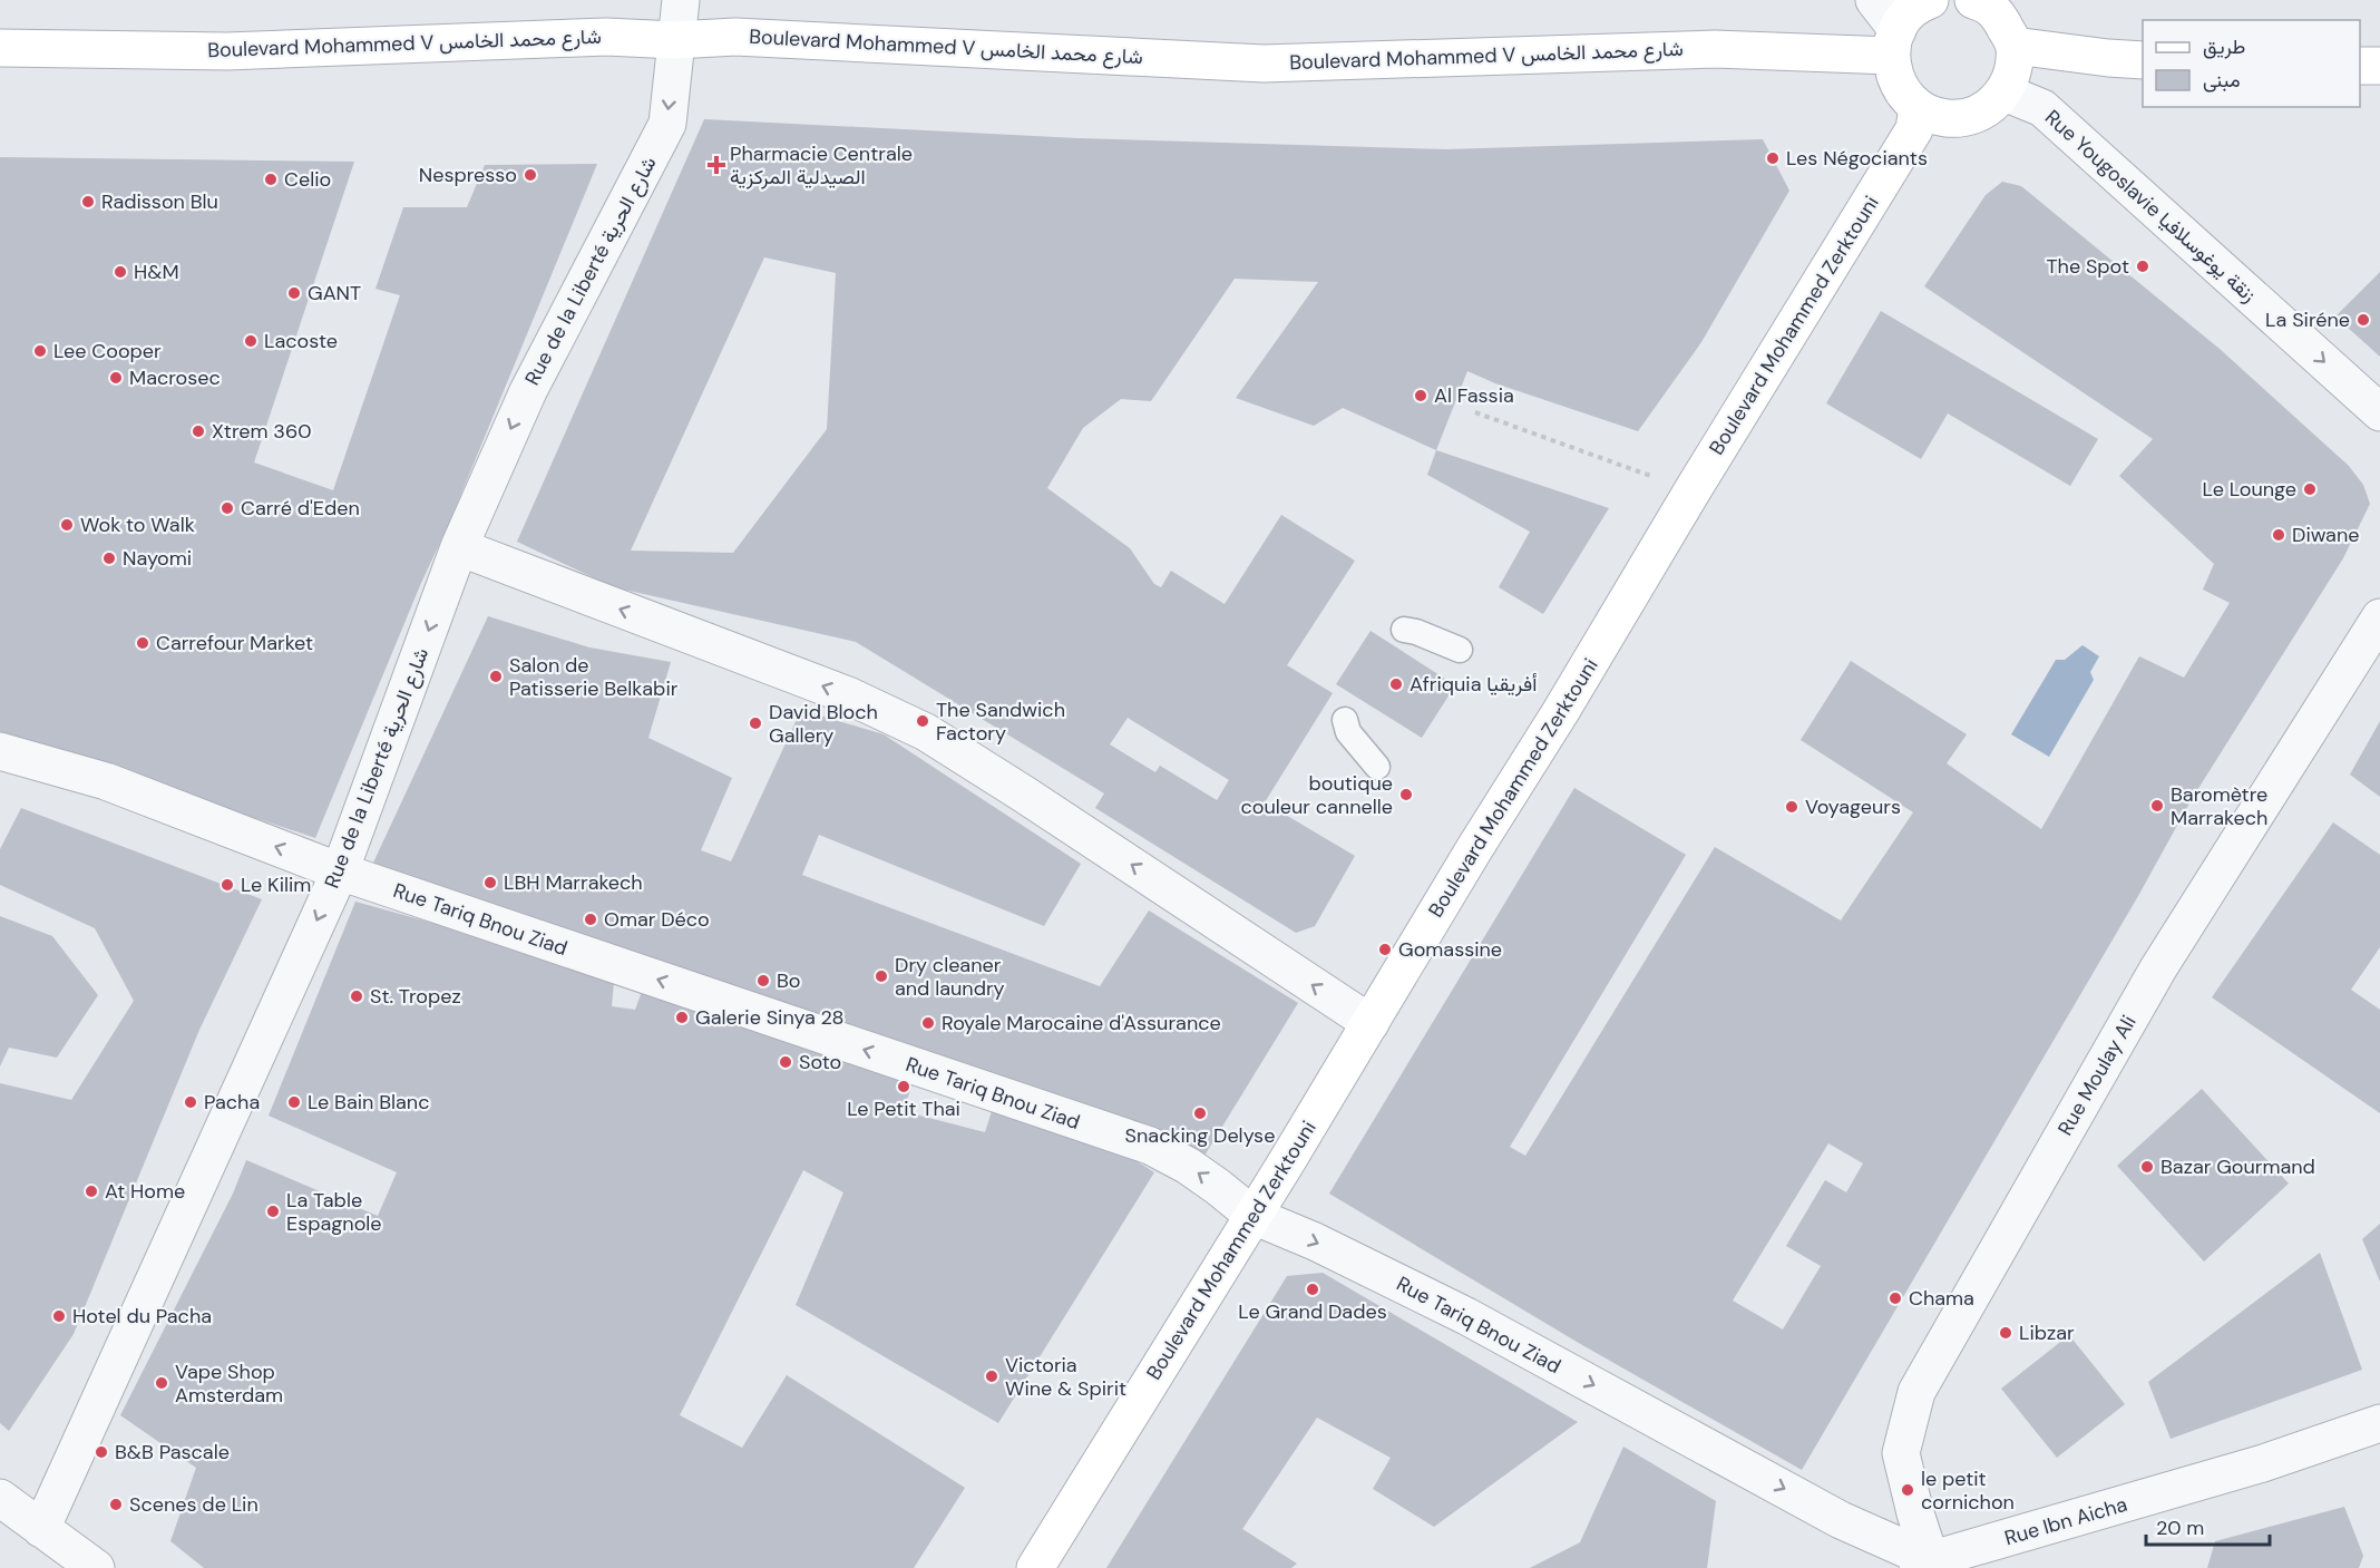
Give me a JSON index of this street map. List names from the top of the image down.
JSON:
{
  "streets": {
    "main road": ["Boulevard Mohammed V شارع محمد الخامس", "Boulevard Mohammed Zerktouni"],
    "street": [
      "Rue Yougoslavie زنقة يوغوسلافيا",
      "Rue de la Liberté شارع الحرية",
      "Rue Tariq Bnou Ziad",
      "Rue Moulay Ali",
      "Rue Ibn Aicha"
    ]
  },
  "crossings": [
    ["Boulevard Mohammed V شارع محمد الخامس", "Rue de la Liberté شارع الحرية"],
    ["Rue de la Liberté شارع الحرية", "Rue Tariq Bnou Ziad"],
    ["Boulevard Mohammed Zerktouni", "Rue Tariq Bnou Ziad"],
    ["Rue Tariq Bnou Ziad", "Rue Moulay Ali"],
    ["Rue Tariq Bnou Ziad", "Rue Ibn Aicha"],
    ["Rue Moulay Ali", "Rue Ibn Aicha"]
  ],
  "one_way": ["Rue Yougoslavie زنقة يوغوسلافيا", "Rue de la Liberté شارع الحرية"],
  "places": {
    "other": [
      "Les Négociants",
      "Nespresso",
      "Celio",
      "Radisson Blu",
      "The Spot",
      "H&M",
      "GANT",
      "La Siréne",
      "Lacoste",
      "Lee Cooper",
      "Macrosec",
      "Al Fassia",
      "Xtrem 360",
      "Le Lounge",
      "Carré d'Eden",
      "Wok to Walk",
      "Diwane",
      "Nayomi",
      "Carrefour Market",
      "Salon de Patisserie Belkabir",
      "Afriquia أفريقيا",
      "The Sandwich Factory",
      "David Bloch Gallery",
      "boutique couleur cannelle",
      "Baromètre Marrakech",
      "Voyageurs",
      "LBH Marrakech",
      "Le Kilim",
      "Omar Déco",
      "Gomassine",
      "Dry cleaner and laundry",
      "Bo",
      "St. Tropez",
      "Galerie Sinya 28",
      "Royale Marocaine d'Assurance",
      "Soto",
      "Le Petit Thai",
      "Pacha",
      "Le Bain Blanc",
      "Snacking Delyse",
      "Bazar Gourmand",
      "At Home",
      "La Table Espagnole",
      "Le Grand Dades",
      "Chama",
      "Hotel du Pacha",
      "Libzar",
      "Victoria Wine & Spirit",
      "Vape Shop Amsterdam",
      "B&B Pascale",
      "le petit cornichon",
      "Scenes de Lin"
    ],
    "health": ["Pharmacie Centrale الصيدلية المركزية"]
  },
  "legend": ["طريق", "مبنى"],
  "scale_bar": "20 m"
}
